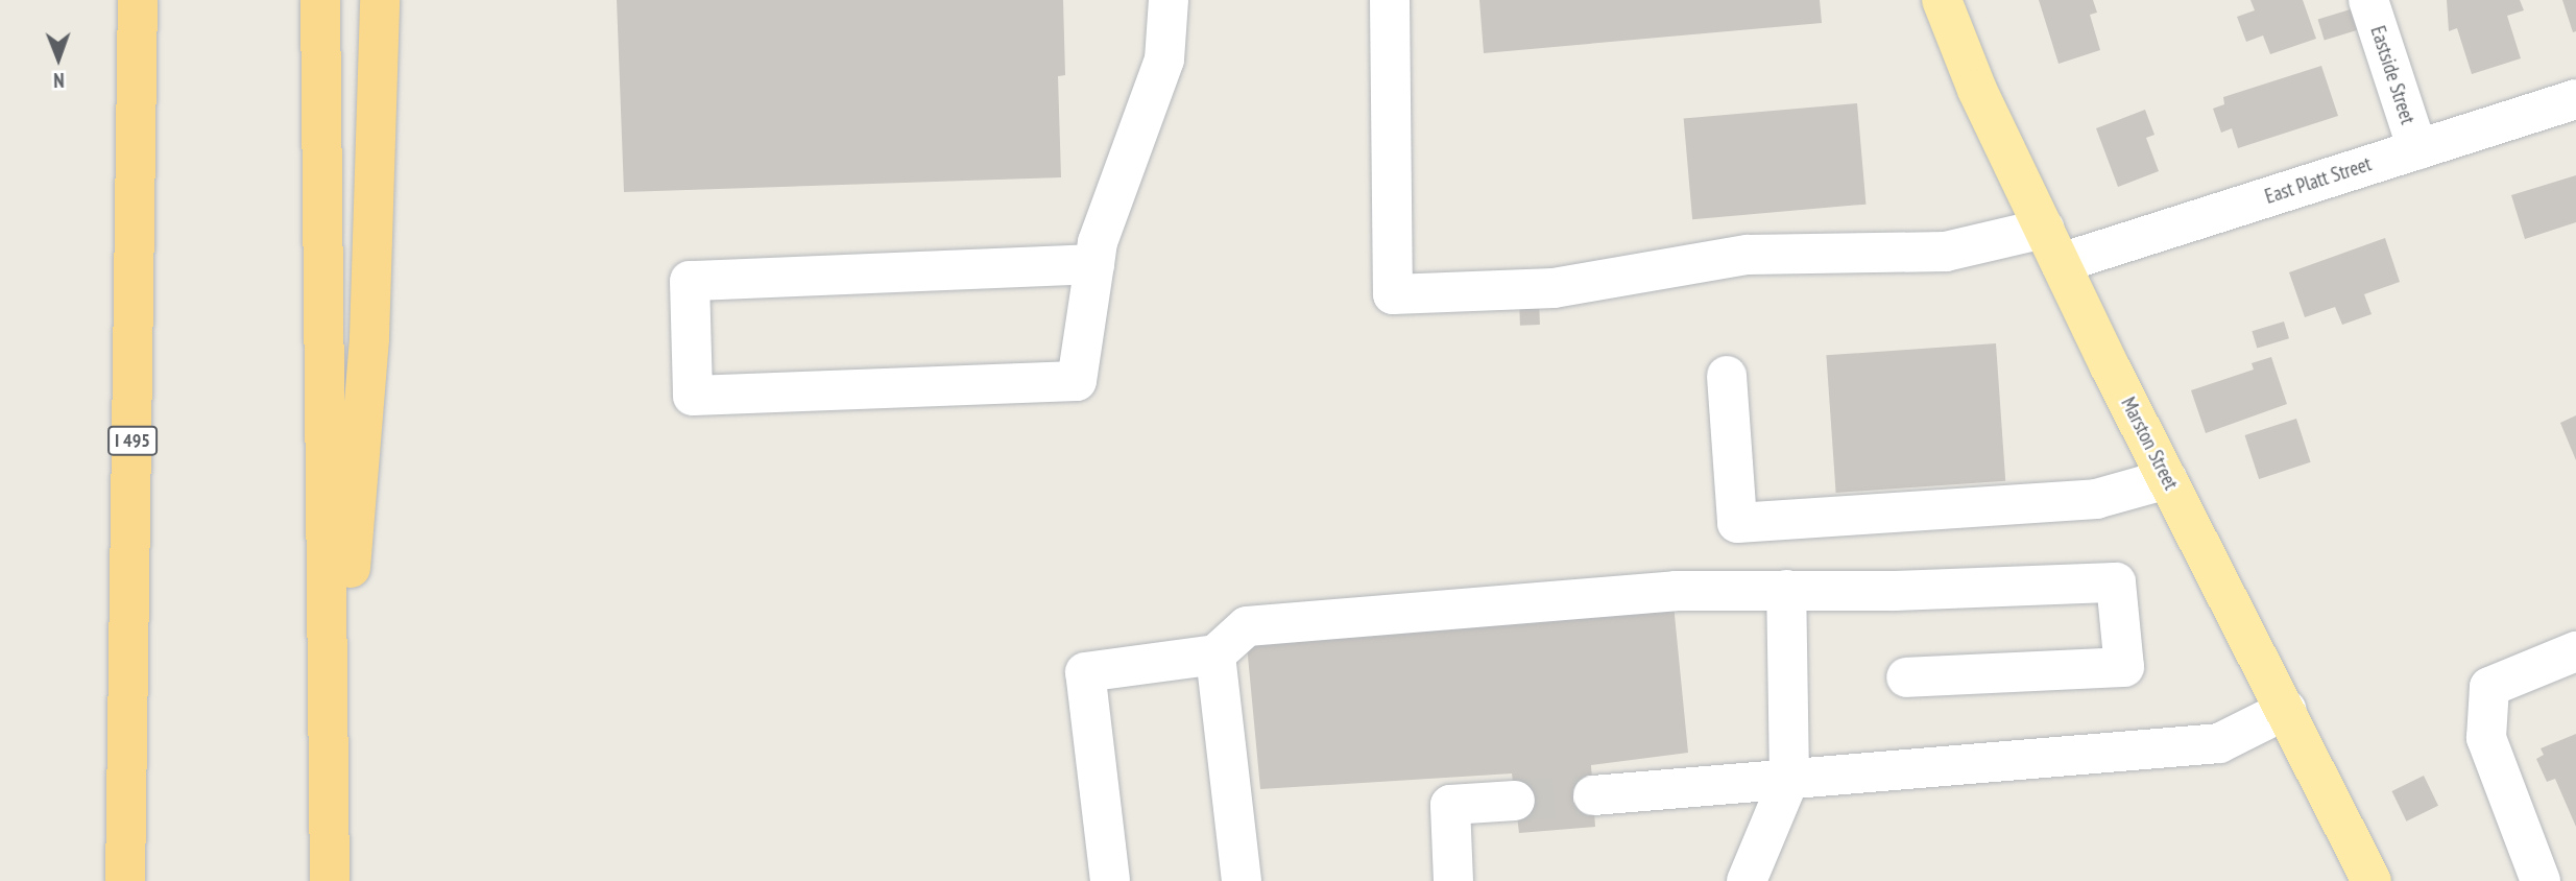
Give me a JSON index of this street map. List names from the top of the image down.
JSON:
{
  "streets": {
    "highway": ["I 495"],
    "main road": ["Marston Street"],
    "street": ["Eastside Street", "East Platt Street"]
  },
  "crossings": [
    ["Eastside Street", "East Platt Street"],
    ["East Platt Street", "Marston Street"]
  ],
  "north": "bottom"
}
